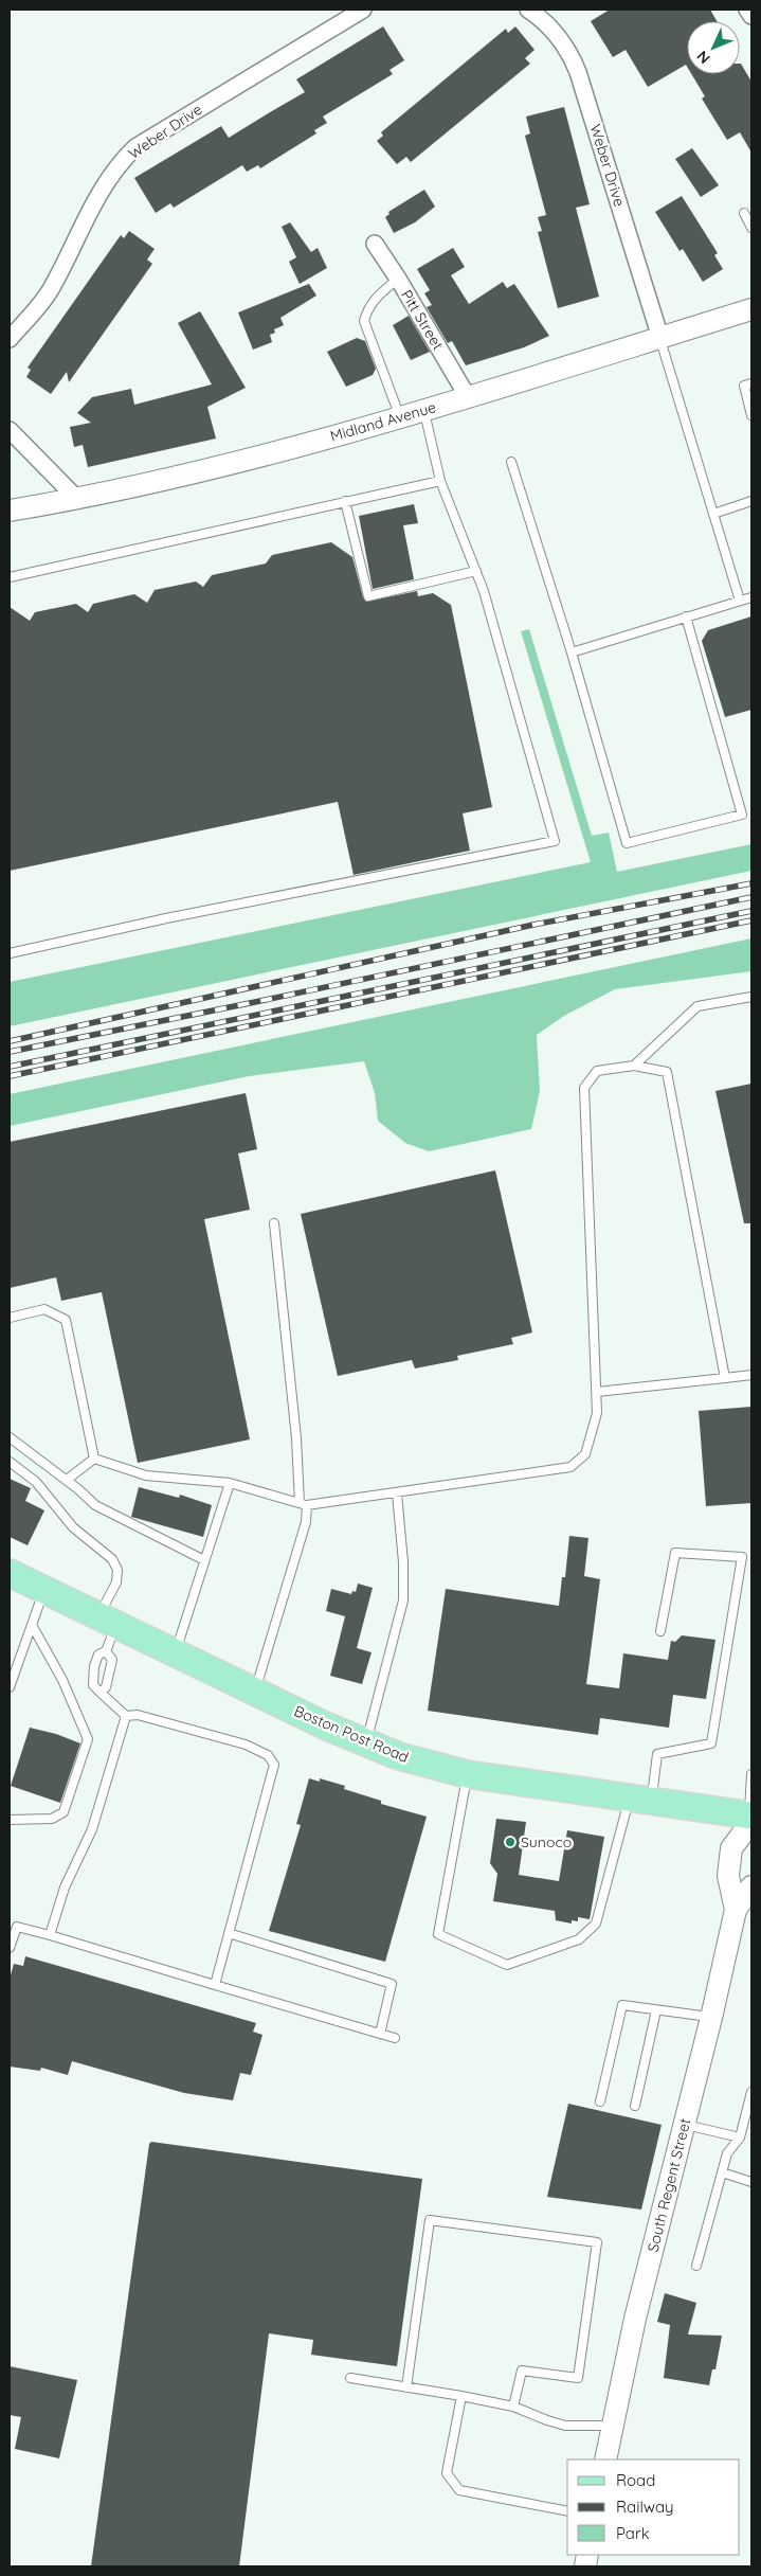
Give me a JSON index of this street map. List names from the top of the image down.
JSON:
{
  "streets": {
    "main road": ["Boston Post Road"],
    "street": [
      "Weber Drive",
      "Pitt Street",
      "Midland Avenue",
      "South Regent Street"
    ]
  },
  "crossings": [
    ["Weber Drive", "Midland Avenue"],
    ["Pitt Street", "Midland Avenue"],
    ["Boston Post Road", "South Regent Street"]
  ],
  "places": ["Sunoco"],
  "legend": ["Road", "Railway", "Park"],
  "north": "bottom left"
}
